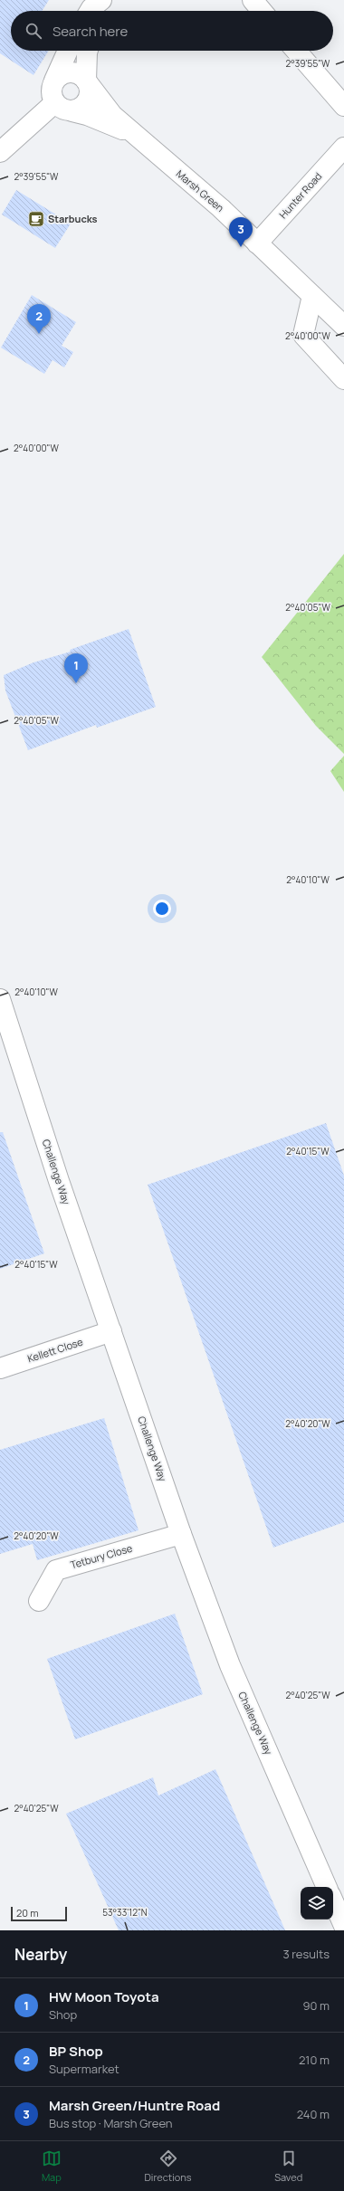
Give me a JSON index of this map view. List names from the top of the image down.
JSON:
{
  "streets": {
    "street": [
      "Marsh Green",
      "Hunter Road",
      "Challenge Way",
      "Kellett Close",
      "Tetbury Close"
    ]
  },
  "crossings": [
    ["Marsh Green", "Hunter Road"],
    ["Challenge Way", "Kellett Close"],
    ["Challenge Way", "Tetbury Close"]
  ],
  "places": {
    "cafe": ["Starbucks"]
  },
  "scale_bar": "20 m",
  "page": {
    "search": "Search here",
    "pins": ["3", "2", "1"],
    "scale": "20 m",
    "heading": ["Nearby", "3 results"],
    "list": [
      {
        "mark": "1",
        "name": "HW Moon Toyota",
        "note": "Shop",
        "value": "90 m"
      },
      {
        "mark": "2",
        "name": "BP Shop",
        "note": "Supermarket",
        "value": "210 m"
      },
      {
        "mark": "3",
        "name": "Marsh Green/Huntre Road",
        "note": "Bus stop · Marsh Green",
        "value": "240 m"
      }
    ],
    "nav": ["Map", "Directions", "Saved"]
  },
  "coordinates": [
    "2°39'55\"W",
    "2°40'00\"W",
    "2°40'05\"W",
    "2°40'10\"W",
    "2°40'15\"W",
    "2°40'20\"W",
    "2°40'25\"W",
    "53°33'12\"N"
  ]
}
